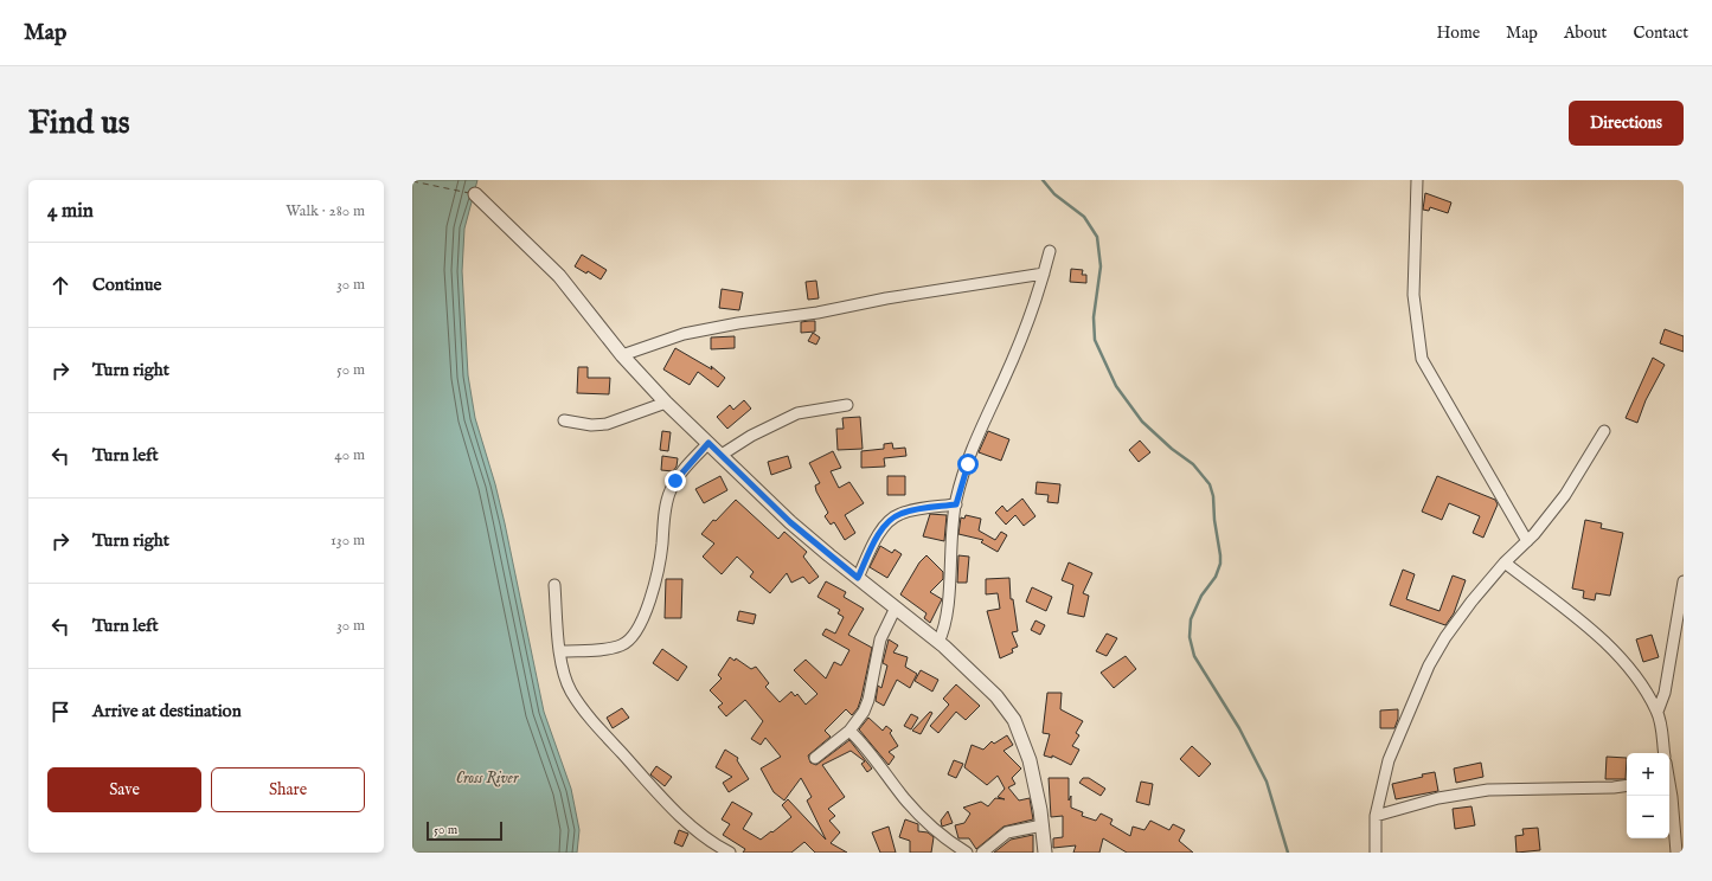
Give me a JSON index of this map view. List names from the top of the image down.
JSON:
{
  "water": ["Cross River"],
  "scale_bar": "50 m",
  "page": {
    "header": "Map",
    "nav": [
      "Home",
      "Map",
      "About",
      "Contact"
    ],
    "buttons": [
      "Directions",
      ["Save", "Share"]
    ],
    "title": "Find us",
    "heading": ["4 min", "Walk · 280 m"],
    "list": [
      ["Continue", "30 m"],
      ["Turn right", "50 m"],
      ["Turn left", "40 m"],
      ["Turn right", "130 m"],
      ["Turn left", "30 m"],
      "Arrive at destination"
    ],
    "map_buttons": ["+", "−"],
    "scale": "50 m"
  }
}
